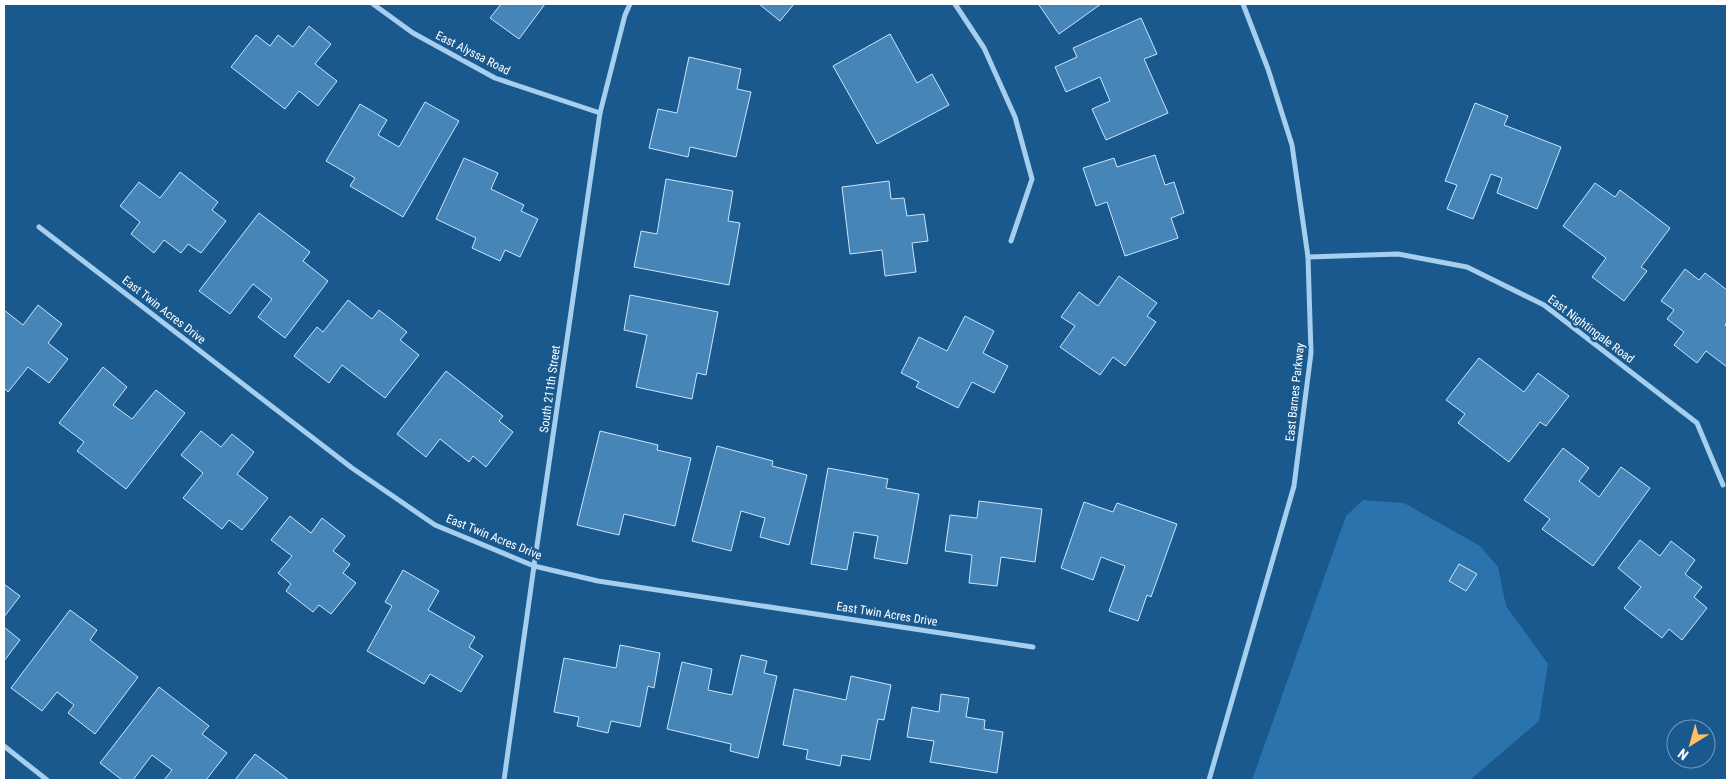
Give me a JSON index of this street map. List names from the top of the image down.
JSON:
{
  "streets": {
    "street": [
      "East Alyssa Road",
      "East Twin Acres Drive",
      "East Nightingale Road",
      "South 211th Street",
      "East Barnes Parkway"
    ]
  },
  "crossings": [
    ["East Alyssa Road", "South 211th Street"],
    ["East Twin Acres Drive", "South 211th Street"],
    ["East Nightingale Road", "East Barnes Parkway"]
  ],
  "north": "bottom left"
}
